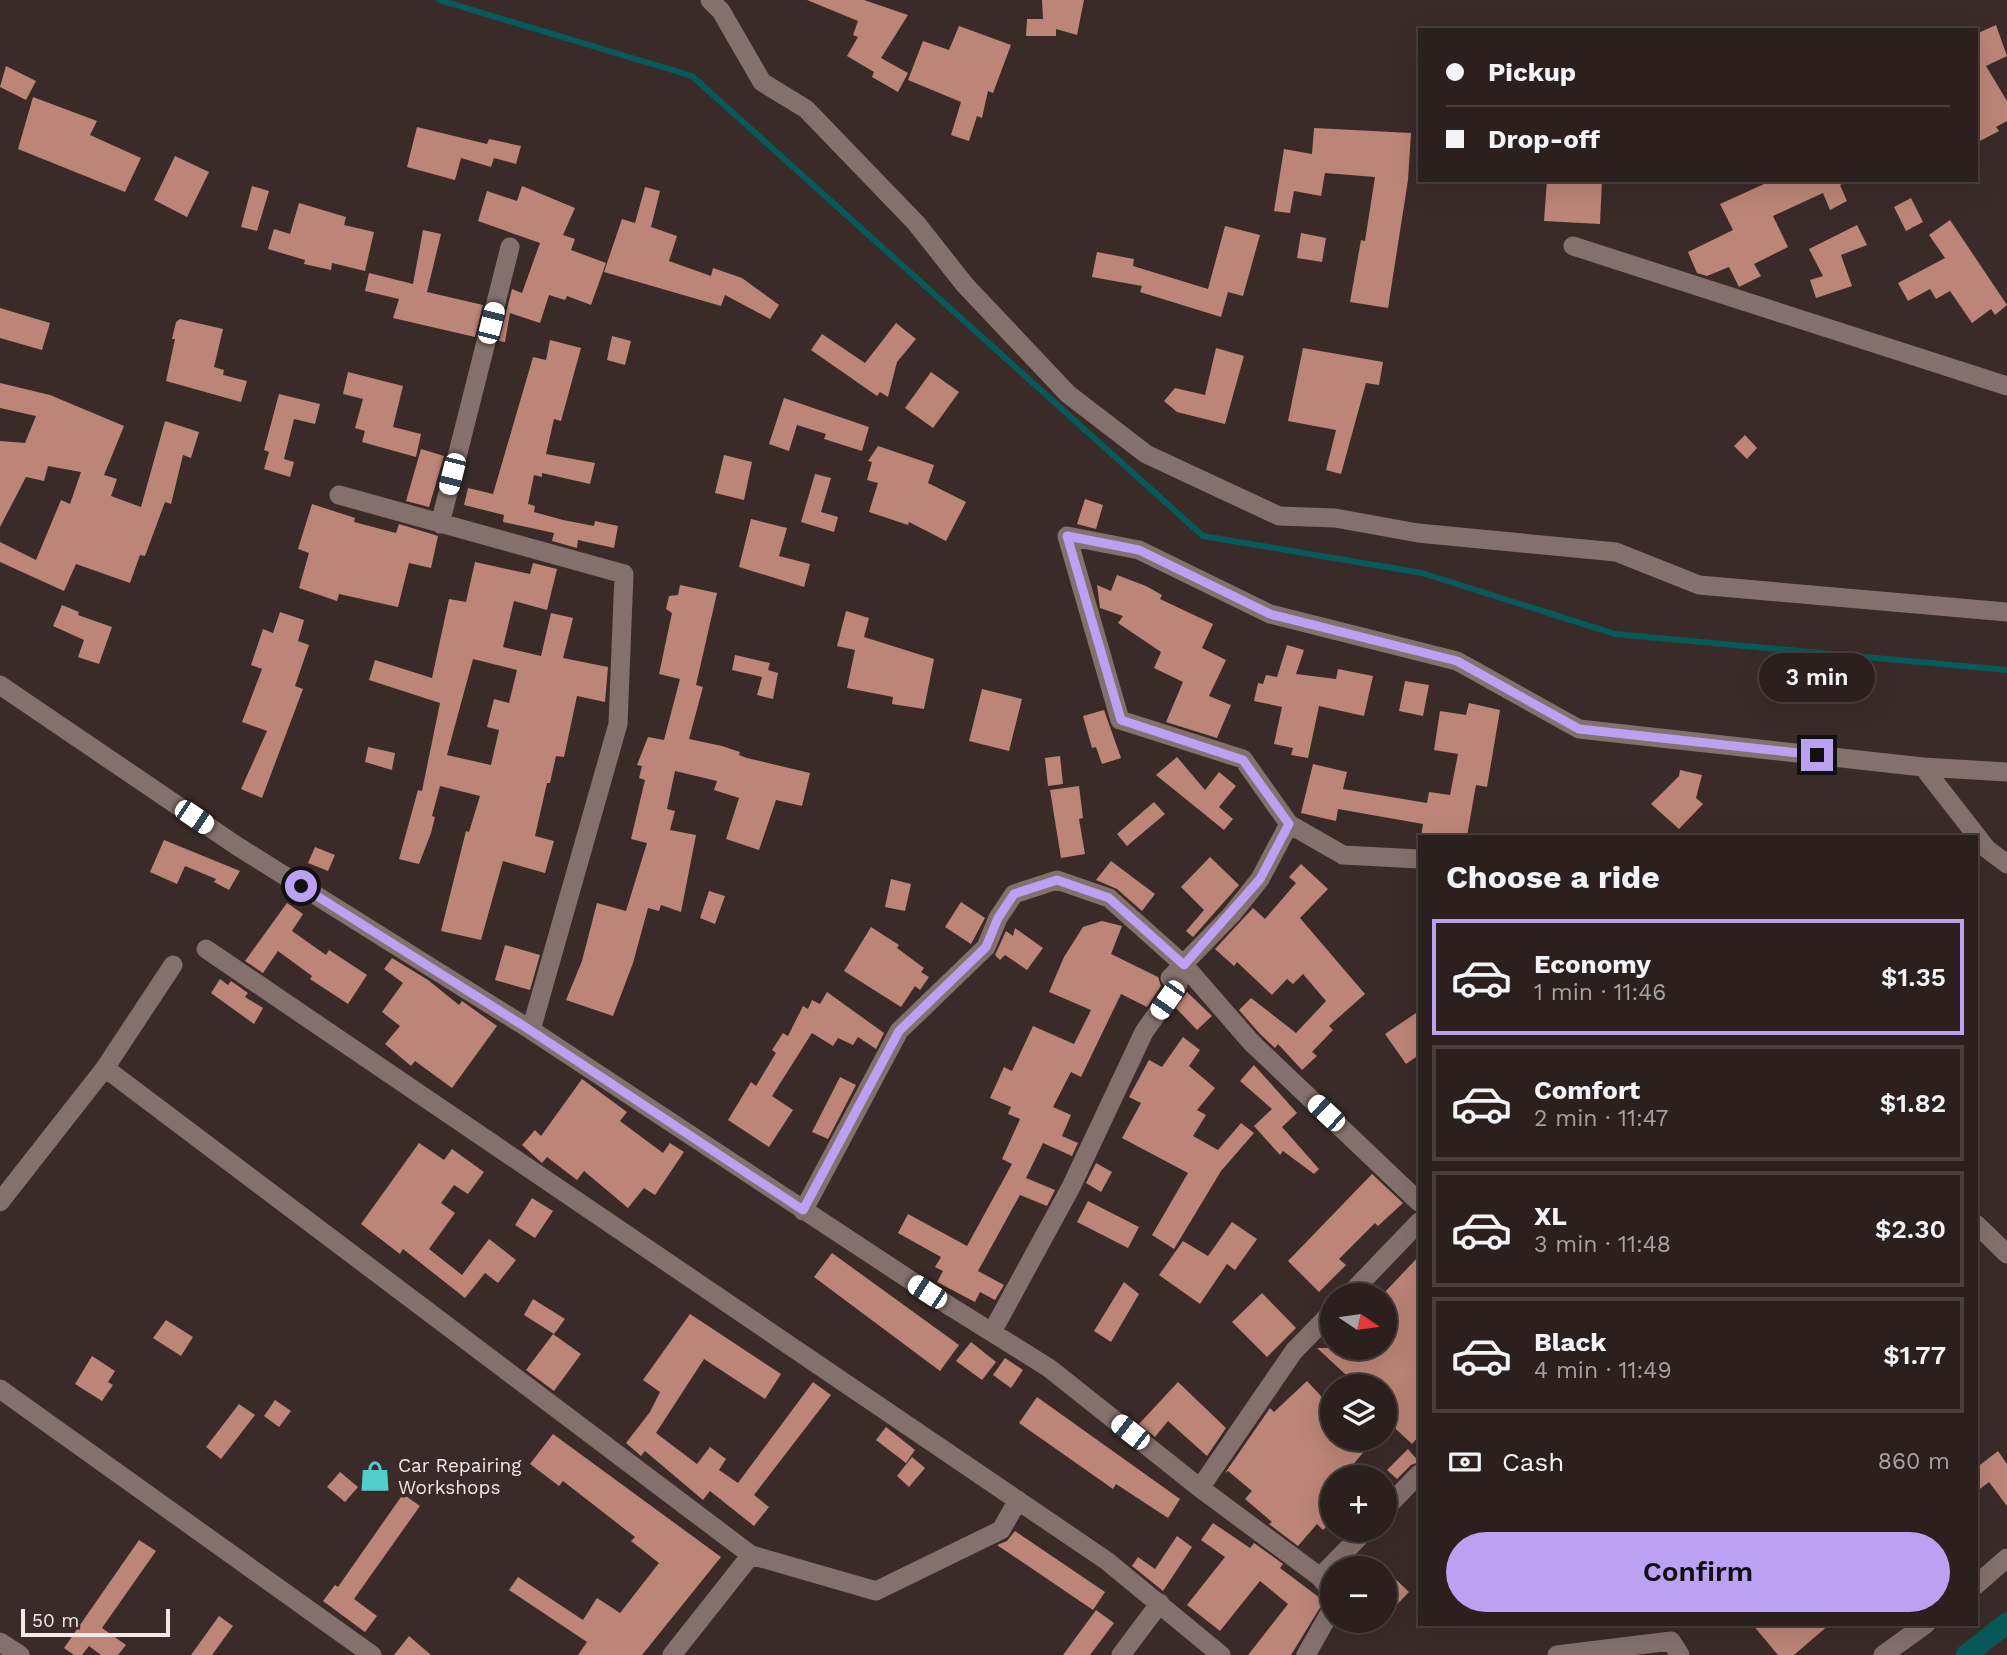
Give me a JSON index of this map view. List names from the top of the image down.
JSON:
{
  "places": {
    "shop": ["Car Repairing Workshops"]
  },
  "scale_bar": "50 m",
  "north": "right",
  "page": {
    "banner": ["Pickup", "Drop-off"],
    "bubble": "3 min",
    "heading": "Choose a ride",
    "list": [
      {
        "name": "Economy",
        "note": "1 min · 11:46",
        "value": "$1.35"
      },
      {
        "name": "Comfort",
        "note": "2 min · 11:47",
        "value": "$1.82"
      },
      {
        "name": "XL",
        "note": "3 min · 11:48",
        "value": "$2.30"
      },
      {
        "name": "Black",
        "note": "4 min · 11:49",
        "value": "$1.77"
      }
    ],
    "map_buttons": ["+", "−"],
    "pay": ["Cash", "860 m"],
    "buttons": "Confirm",
    "scale": "50 m"
  }
}
